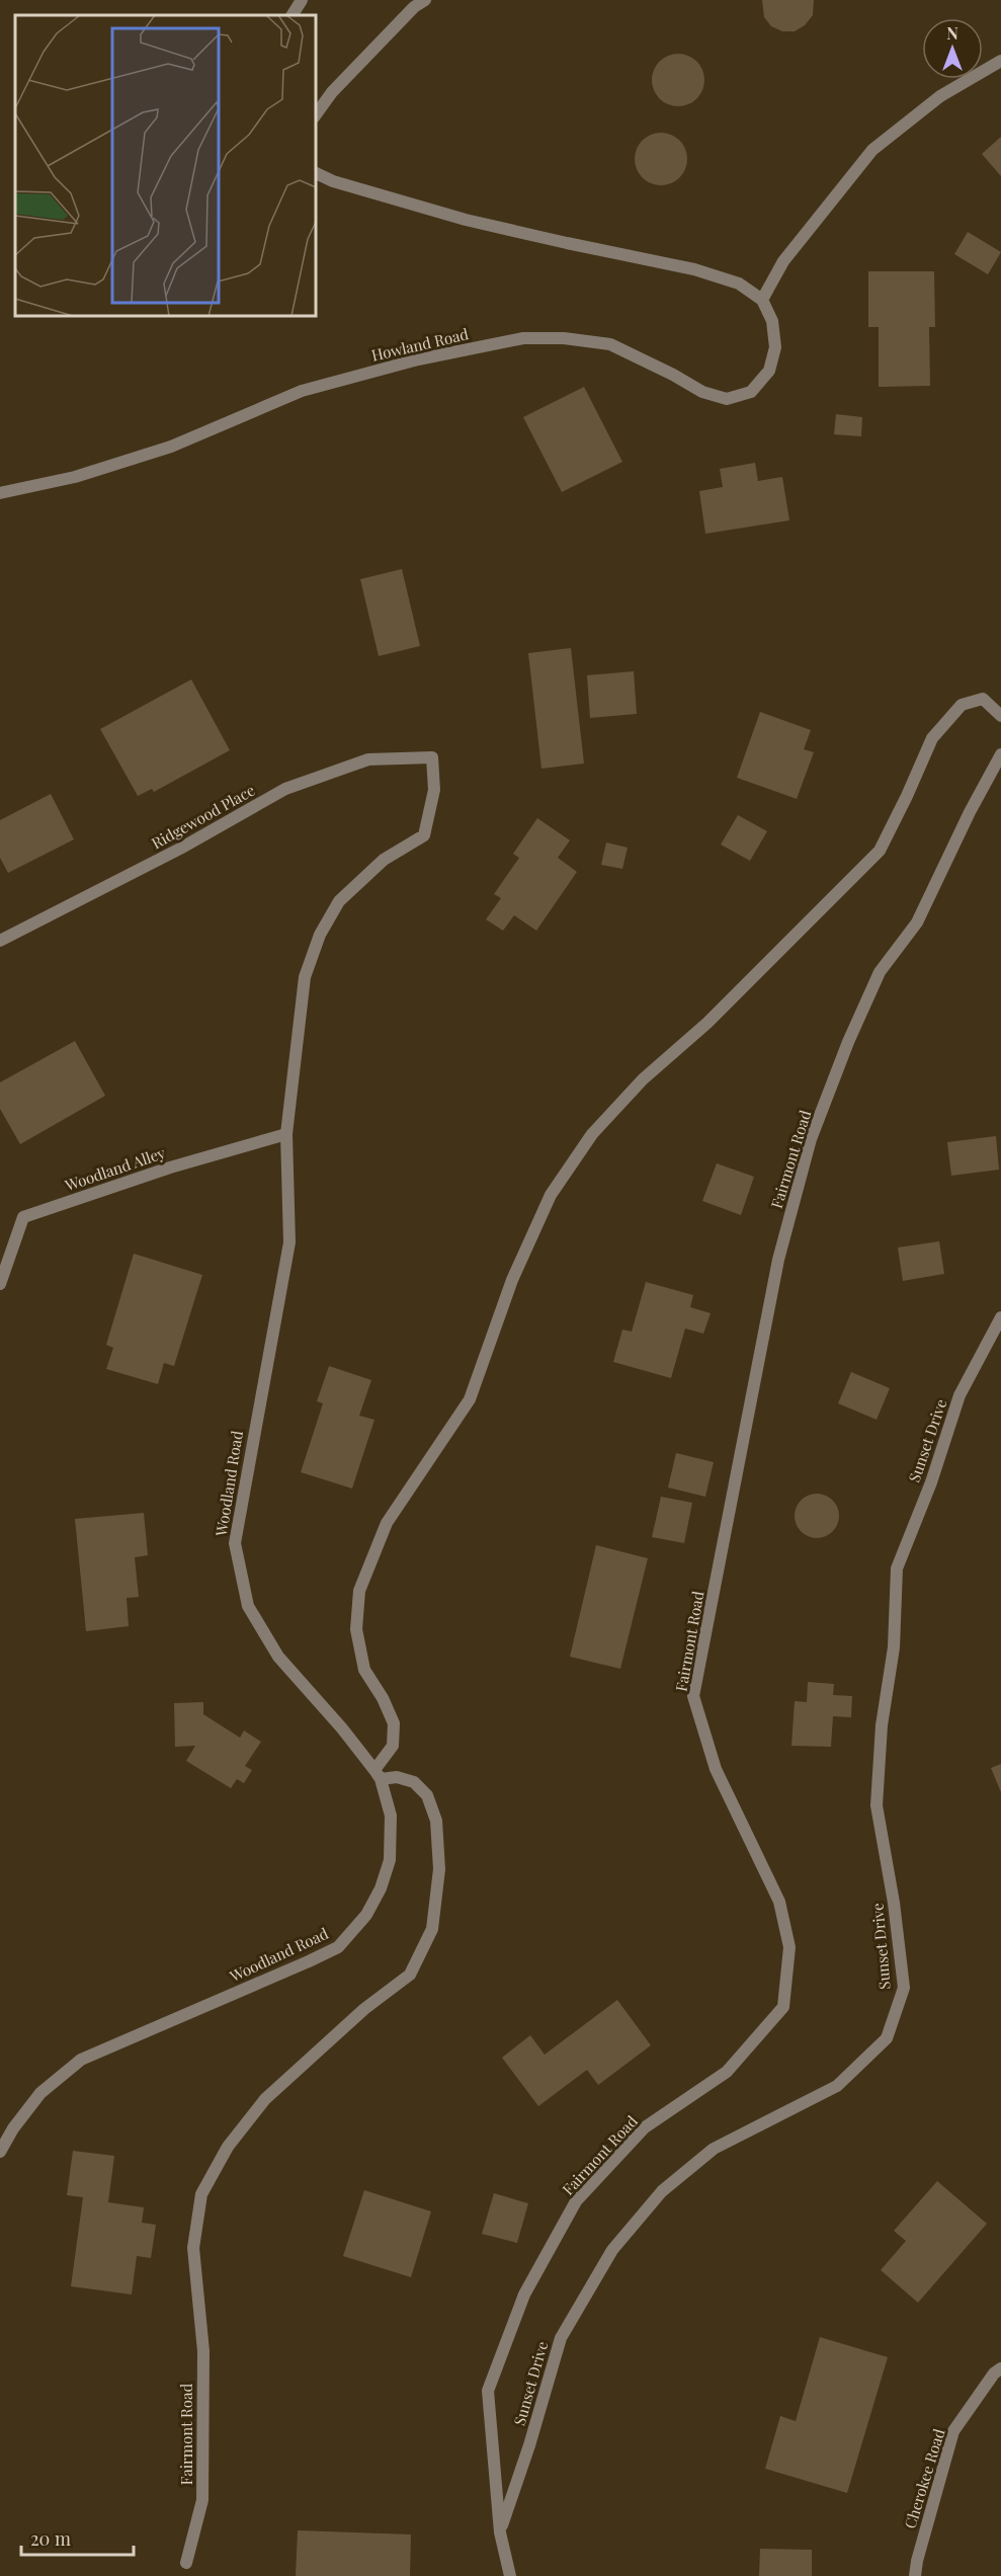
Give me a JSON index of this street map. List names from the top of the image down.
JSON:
{
  "streets": {
    "street": [
      "Howland Road",
      "Ridgewood Place",
      "Fairmont Road",
      "Woodland Alley",
      "Sunset Drive",
      "Woodland Road",
      "Cherokee Road"
    ]
  },
  "crossings": [
    ["Ridgewood Place", "Woodland Road"],
    ["Fairmont Road", "Sunset Drive"],
    ["Fairmont Road", "Woodland Road"],
    ["Woodland Alley", "Woodland Road"]
  ],
  "scale_bar": "20 m",
  "north": "top"
}
